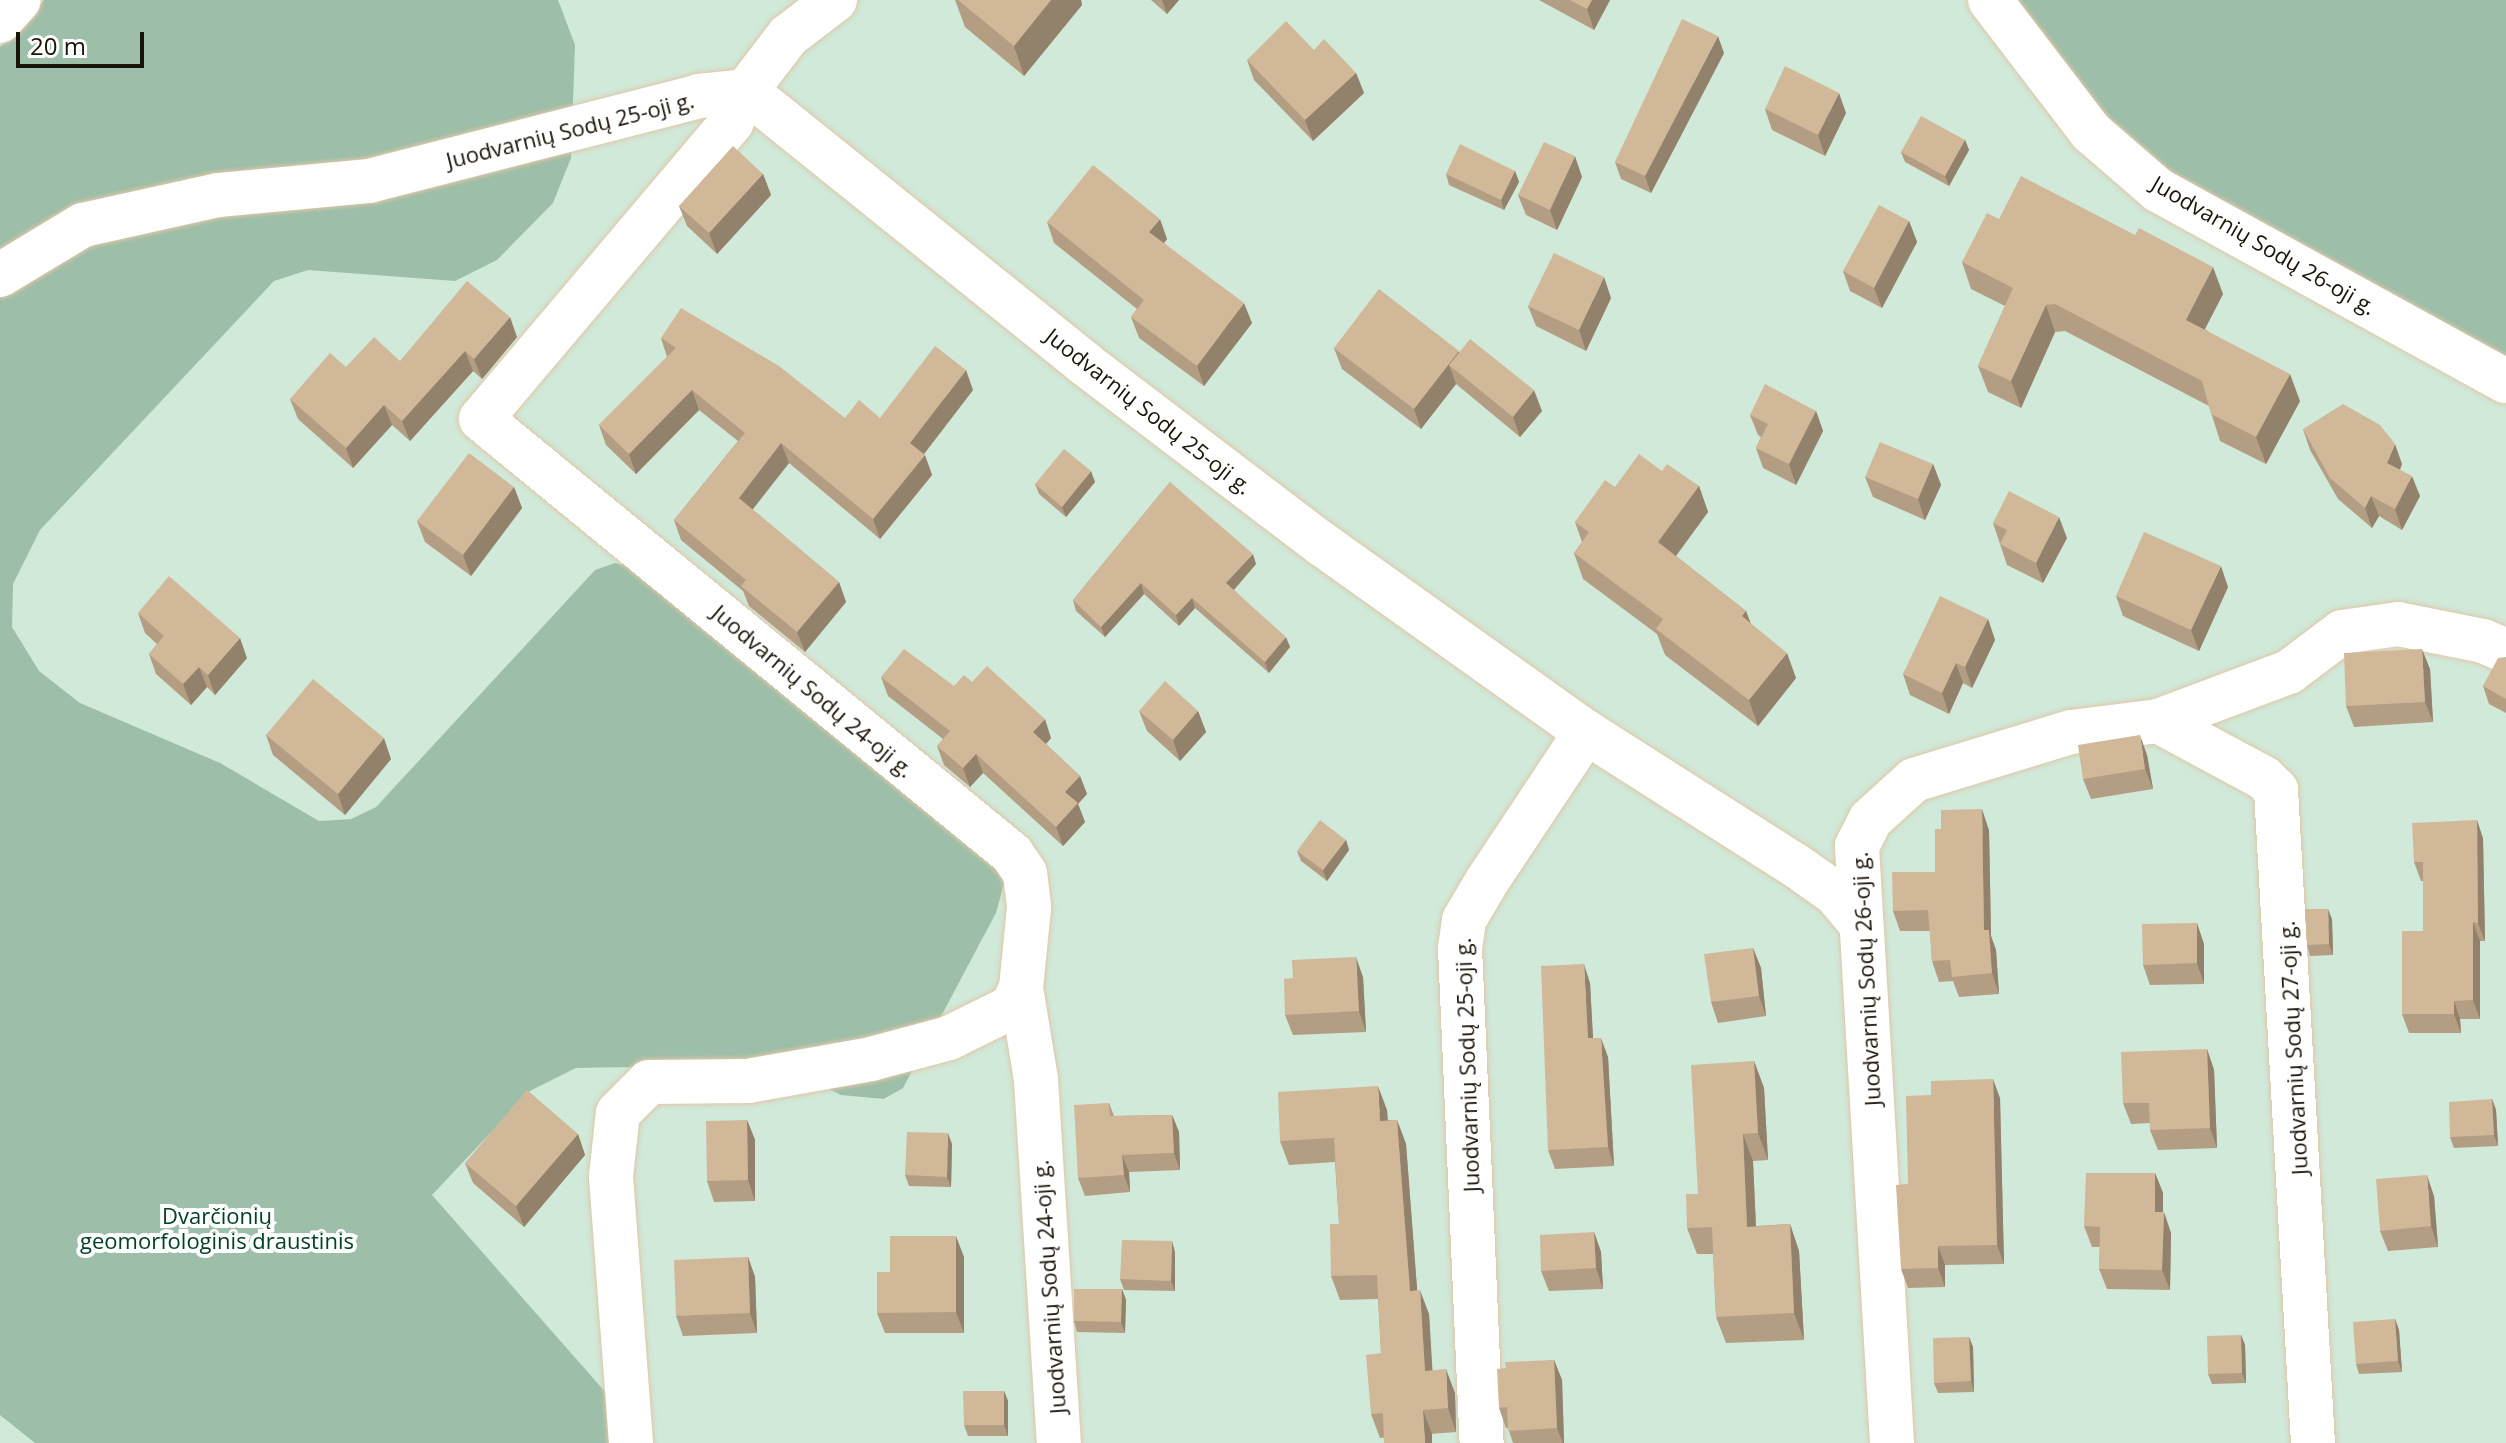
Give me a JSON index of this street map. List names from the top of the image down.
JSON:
{
  "streets": {
    "street": [
      "Juodvarnių Sodų 25-oji g.",
      "Juodvarnių Sodų 26-oji g.",
      "Juodvarnių Sodų 24-oji g.",
      "Juodvarnių Sodų 27-oji g."
    ]
  },
  "crossings": [
    ["Juodvarnių Sodų 25-oji g.", "Juodvarnių Sodų 24-oji g."],
    ["Juodvarnių Sodų 26-oji g.", "Juodvarnių Sodų 27-oji g."]
  ],
  "parks": ["Dvarčionių geomorfologinis draustinis"],
  "scale_bar": "20 m"
}
